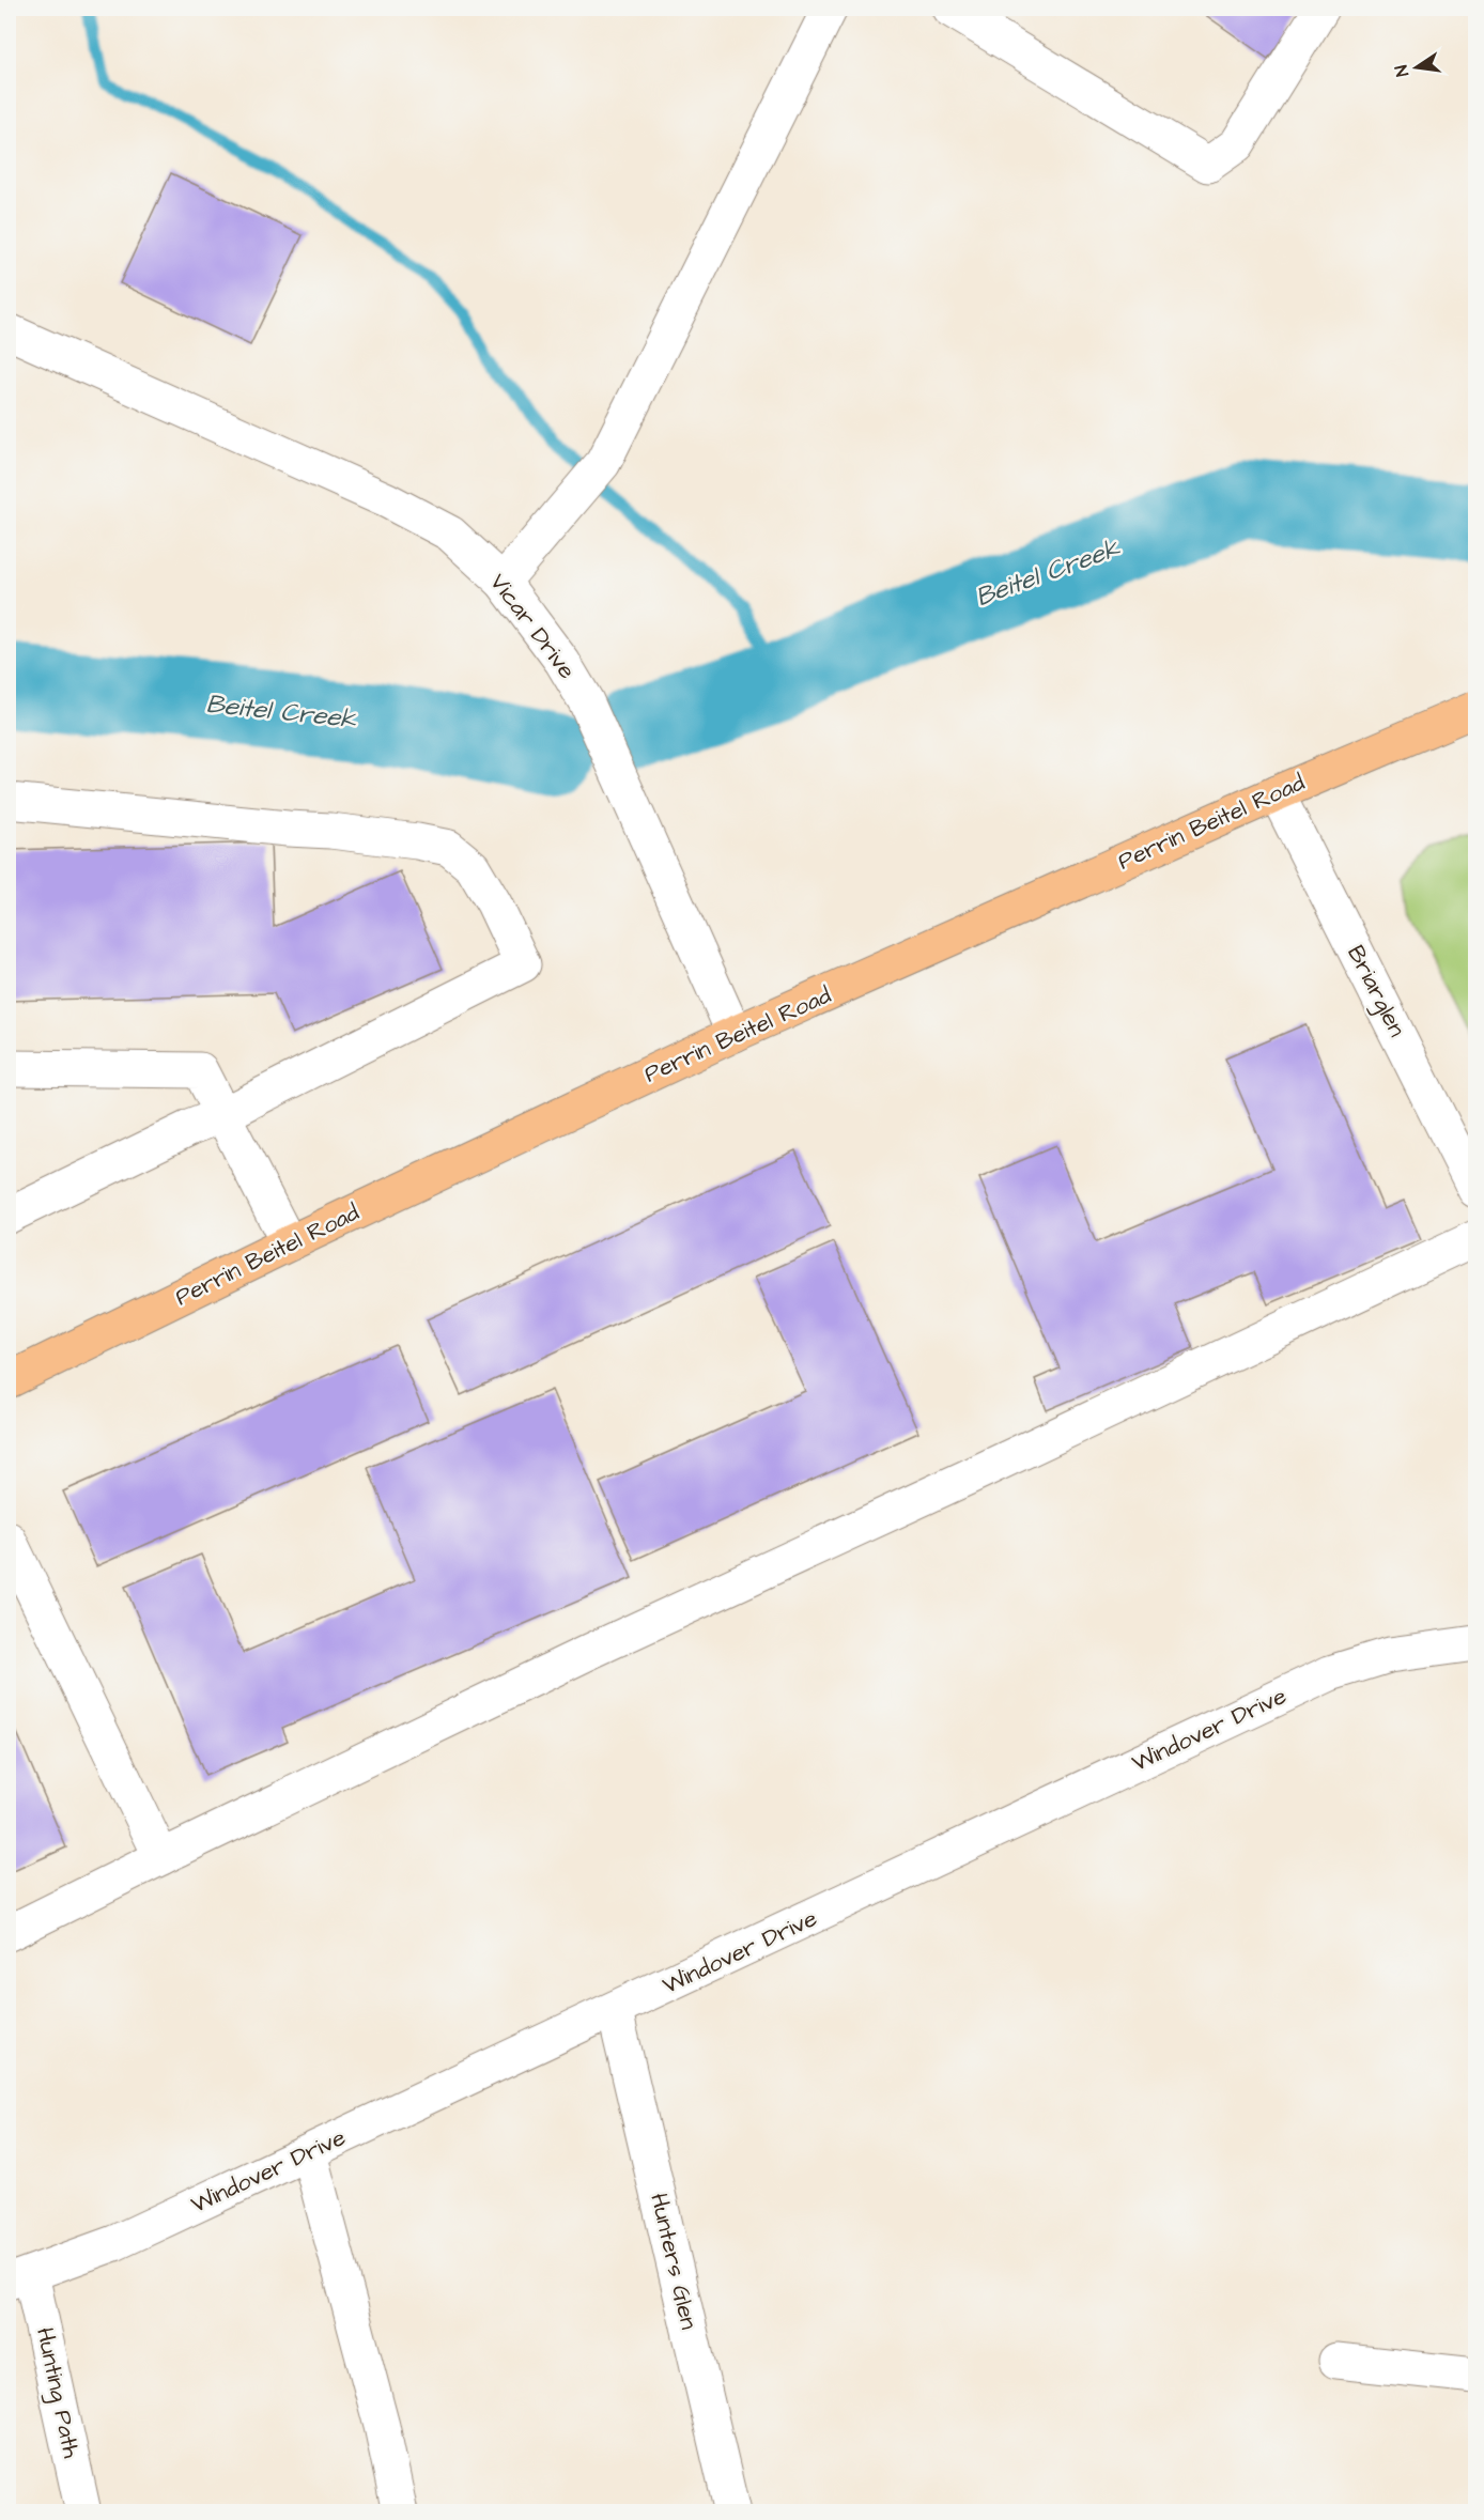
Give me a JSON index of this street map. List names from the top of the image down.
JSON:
{
  "streets": {
    "main road": ["Perrin Beitel Road"],
    "street": [
      "Vicar Drive",
      "Briarglen",
      "Windover Drive",
      "Hunters Glen",
      "Hunting Path"
    ]
  },
  "crossings": [
    ["Vicar Drive", "Perrin Beitel Road"],
    ["Perrin Beitel Road", "Briarglen"],
    ["Windover Drive", "Hunters Glen"],
    ["Windover Drive", "Hunting Path"]
  ],
  "water": ["Beitel Creek"],
  "north": "left"
}
